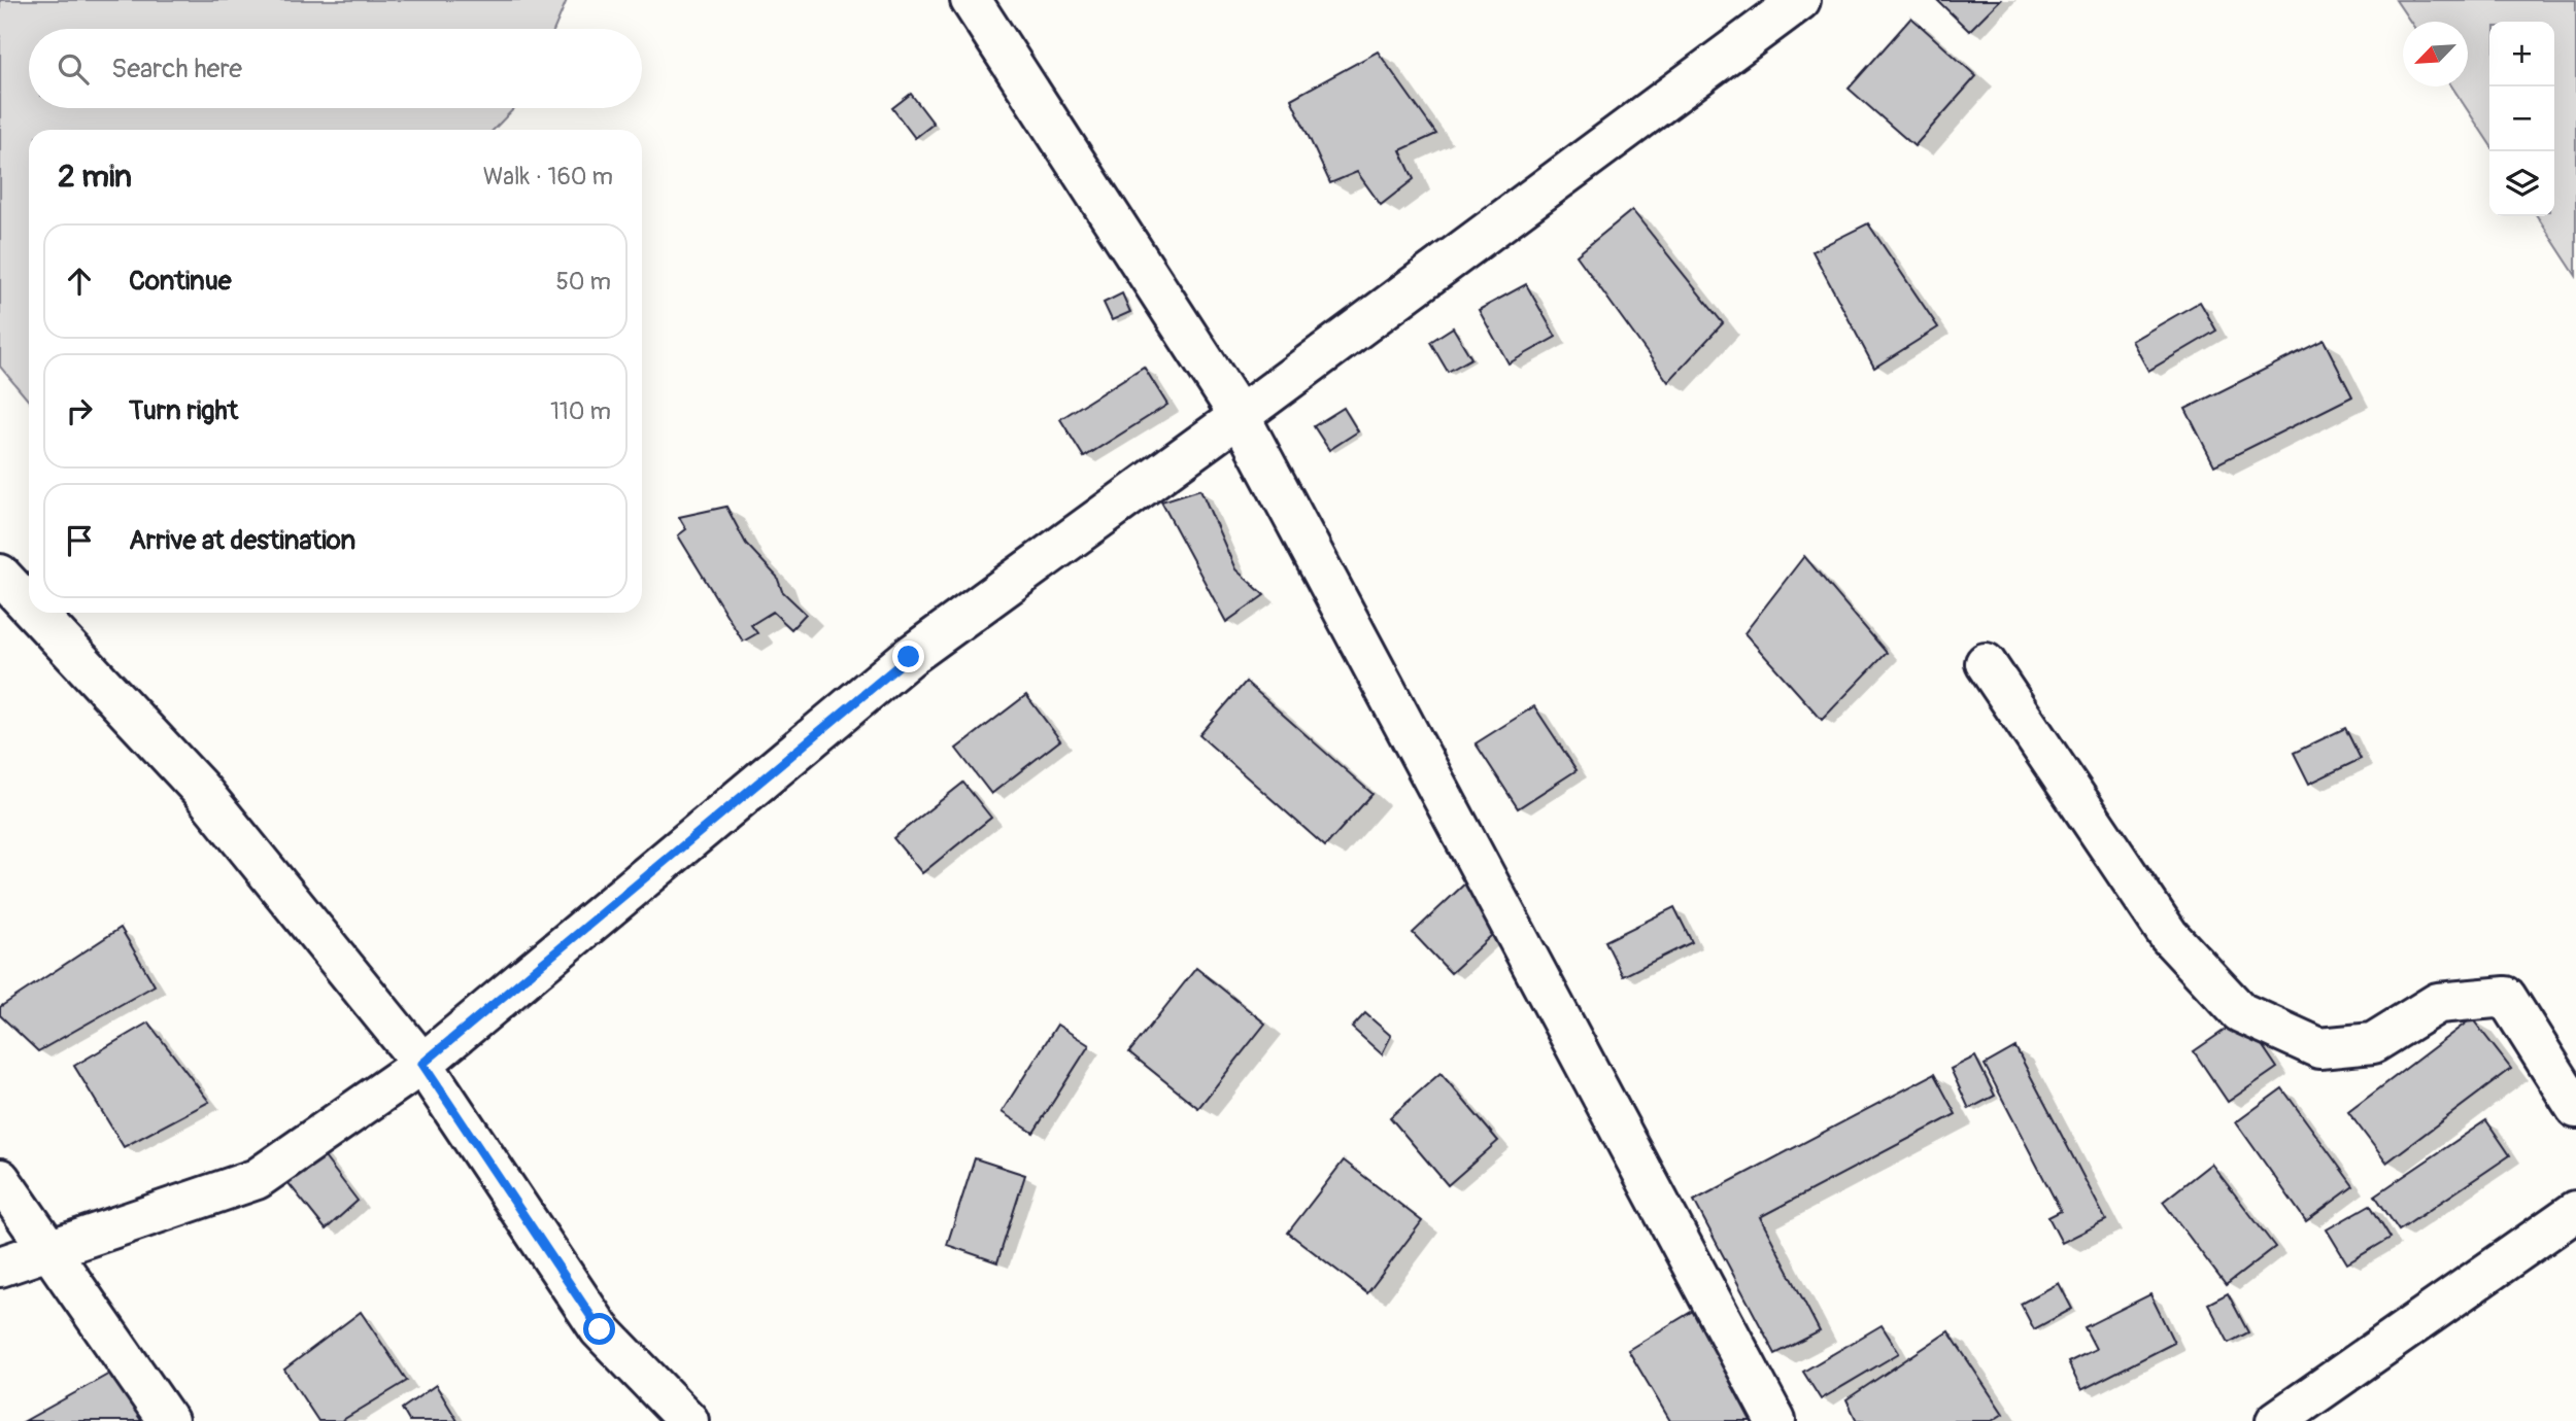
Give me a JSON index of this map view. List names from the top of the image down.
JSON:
{
  "north": "bottom left",
  "page": {
    "map_buttons": ["+", "−"],
    "search": "Search here",
    "heading": ["2 min", "Walk · 160 m"],
    "list": [
      ["Continue", "50 m"],
      ["Turn right", "110 m"],
      "Arrive at destination"
    ]
  }
}
